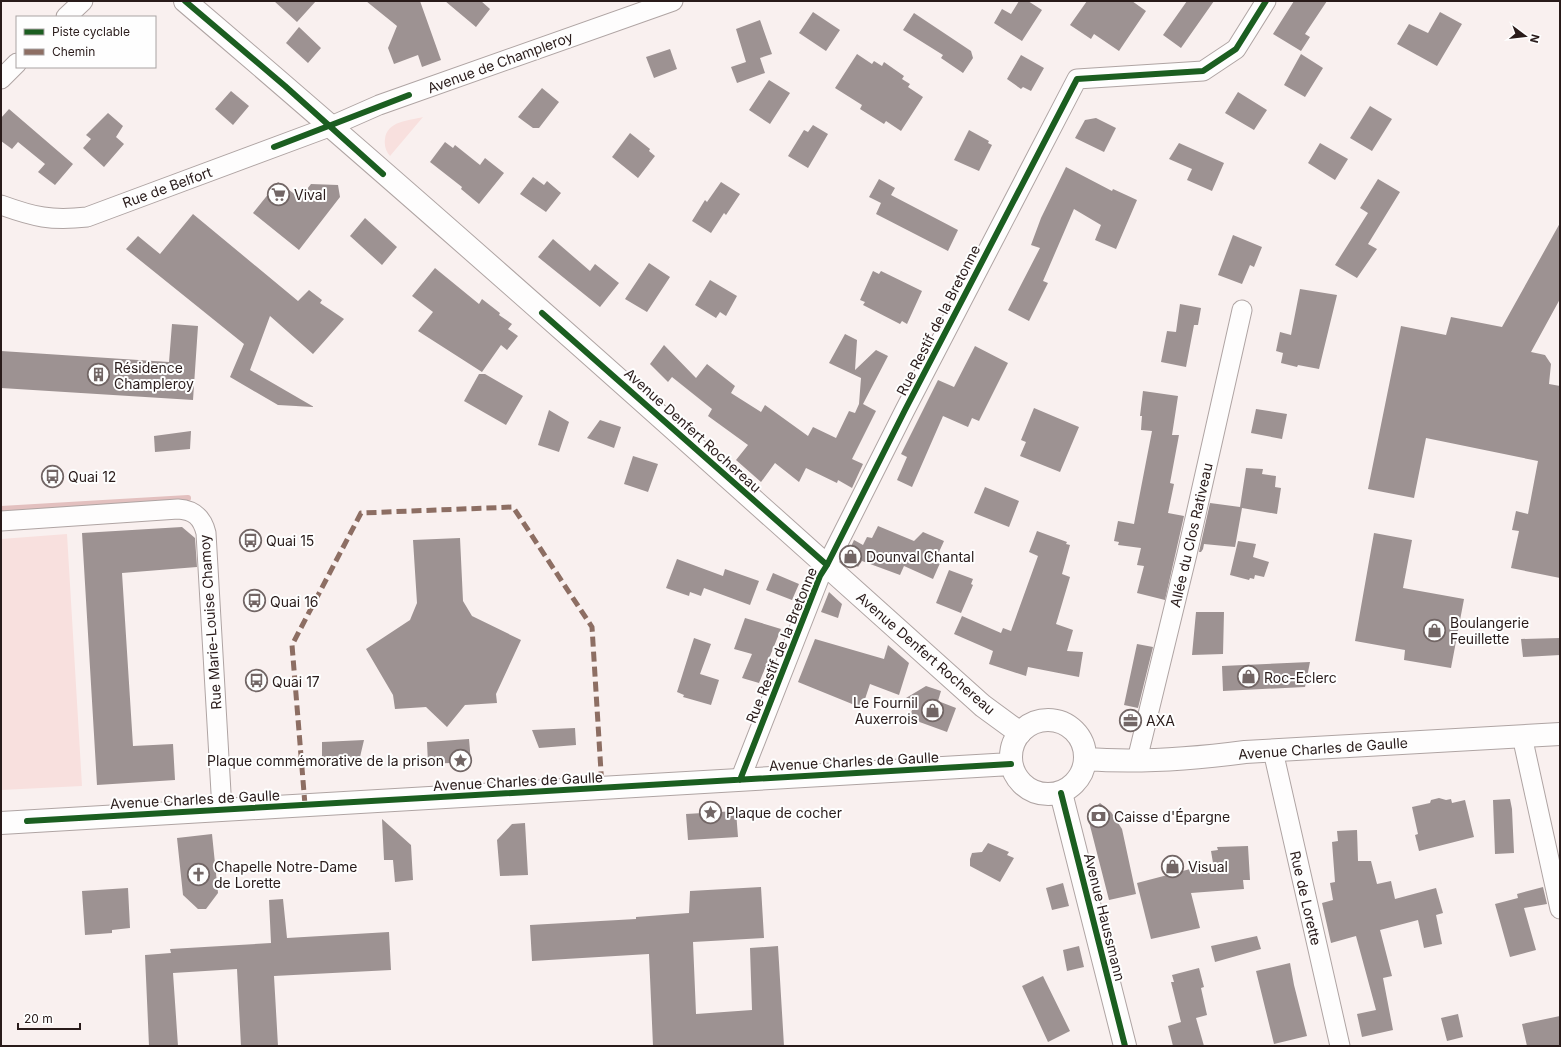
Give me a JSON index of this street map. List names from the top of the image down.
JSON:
{
  "streets": {
    "main road": ["Avenue Denfert Rochereau", "Avenue Charles de Gaulle", "Avenue Haussmann"],
    "street": [
      "Avenue de Champleroy",
      "Rue de Belfort",
      "Rue Restif de la Bretonne",
      "Allée du Clos Rativeau",
      "Rue Marie-Louise Chamoy",
      "Rue de Lorette"
    ]
  },
  "crossings": [
    ["Avenue de Champleroy", "Rue de Belfort"],
    ["Avenue de Champleroy", "Avenue Denfert Rochereau"],
    ["Rue de Belfort", "Avenue Denfert Rochereau"],
    ["Rue Restif de la Bretonne", "Avenue Denfert Rochereau"],
    ["Rue Restif de la Bretonne", "Avenue Charles de Gaulle"],
    ["Avenue Denfert Rochereau", "Avenue Charles de Gaulle"],
    ["Avenue Denfert Rochereau", "Avenue Haussmann"],
    ["Allée du Clos Rativeau", "Avenue Charles de Gaulle"],
    ["Rue Marie-Louise Chamoy", "Avenue Charles de Gaulle"],
    ["Avenue Charles de Gaulle", "Rue de Lorette"],
    ["Avenue Charles de Gaulle", "Avenue Haussmann"]
  ],
  "places": {
    "supermarket": ["Vival"],
    "building": ["Résidence Champleroy"],
    "bus stop": [
      "Quai 12",
      "Quai 15",
      "Quai 16",
      "Quai 17"
    ],
    "shop": [
      "Dounval Chantal",
      "Boulangerie Feuillette",
      "Roc-Eclerc",
      "Le Fournil Auxerrois",
      "Visual"
    ],
    "office": ["AXA"],
    "place": ["Plaque commémorative de la prison", "Plaque de cocher"],
    "bank": ["Caisse d'Épargne"],
    "church": ["Chapelle Notre-Dame de Lorette"]
  },
  "legend": ["Piste cyclable", "Chemin"],
  "scale_bar": "20 m",
  "north": "right"
}
